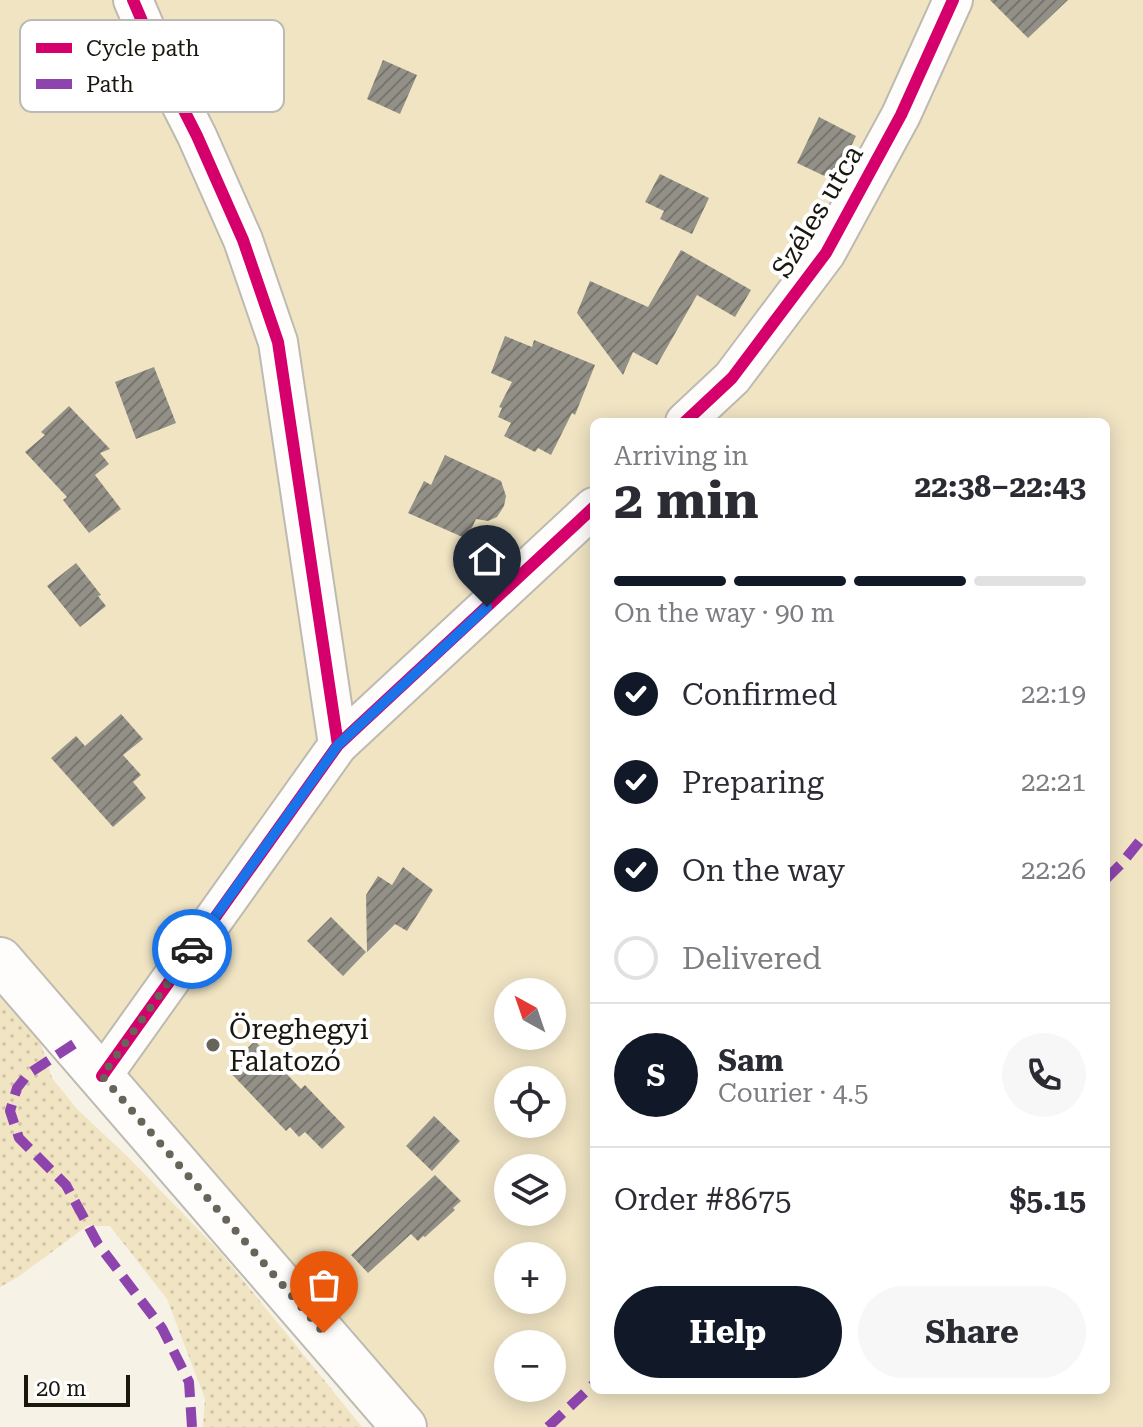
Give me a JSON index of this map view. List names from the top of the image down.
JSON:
{
  "streets": {
    "street": ["Széles utca"]
  },
  "places": ["Öreghegyi Falatozó"],
  "legend": ["Cycle path", "Path"],
  "scale_bar": "20 m",
  "north": "top left",
  "page": {
    "heading": ["2 min", "Arriving in", "22:38–22:43"],
    "panel": [
      "Sam",
      "Courier · 4.5",
      "Order #8675",
      "$5.15"
    ],
    "bar": "On the way · 90 m",
    "list": [
      ["Confirmed", "22:19"],
      ["Preparing", "22:21"],
      ["On the way", "22:26"],
      "Delivered"
    ],
    "map_buttons": ["+", "−"],
    "round": "S",
    "buttons": ["Help", "Share"],
    "scale": "20 m"
  }
}
